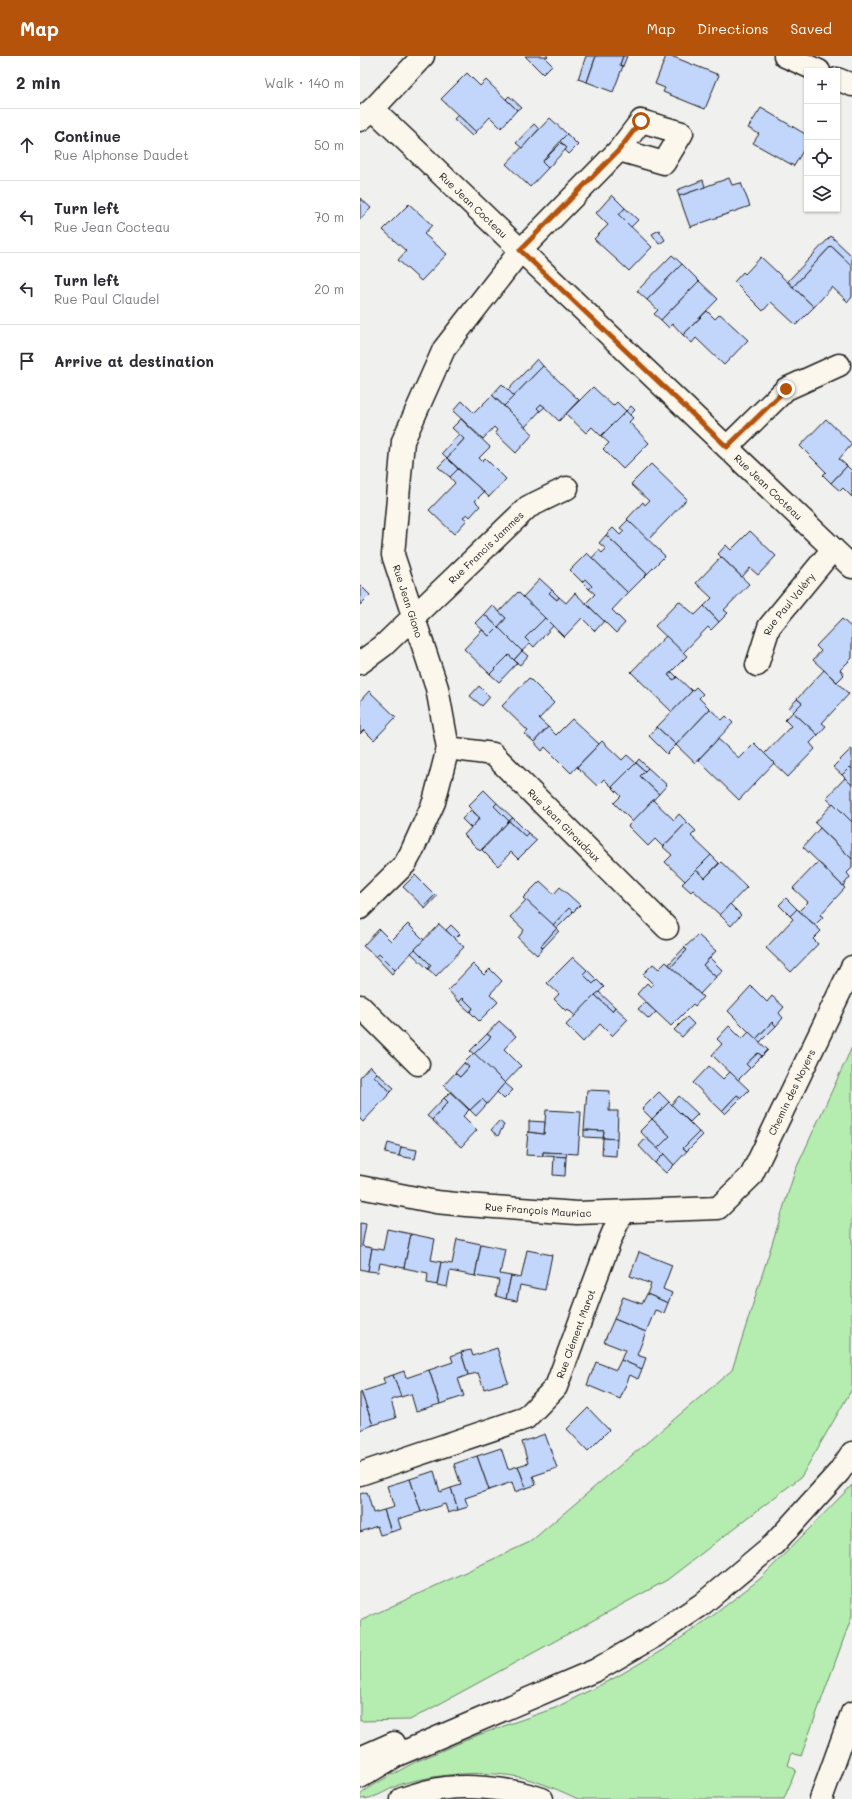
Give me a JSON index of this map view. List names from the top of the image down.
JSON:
{
  "streets": {
    "main road": [
      "Rue Jean Cocteau",
      "Rue Francis Jammes",
      "Rue Jean Giono",
      "Rue Paul Valéry",
      "Rue Jean Giraudoux",
      "Chemin des Noyers",
      "Rue François Mauriac",
      "Rue Clément Marot"
    ]
  },
  "crossings": [
    ["Rue Jean Cocteau", "Rue Jean Giono"],
    ["Rue Jean Cocteau", "Rue Paul Valéry"],
    ["Rue Francis Jammes", "Rue Jean Giono"],
    ["Rue Jean Giono", "Rue Jean Giraudoux"],
    ["Chemin des Noyers", "Rue François Mauriac"],
    ["Rue François Mauriac", "Rue Clément Marot"]
  ],
  "page": {
    "header": "Map",
    "nav": ["Map", "Directions", "Saved"],
    "heading": ["2 min", "Walk · 140 m"],
    "map_buttons": ["+", "−"],
    "list": [
      ["Continue", "Rue Alphonse Daudet", "50 m"],
      ["Turn left", "Rue Jean Cocteau", "70 m"],
      ["Turn left", "Rue Paul Claudel", "20 m"],
      "Arrive at destination"
    ]
  }
}
